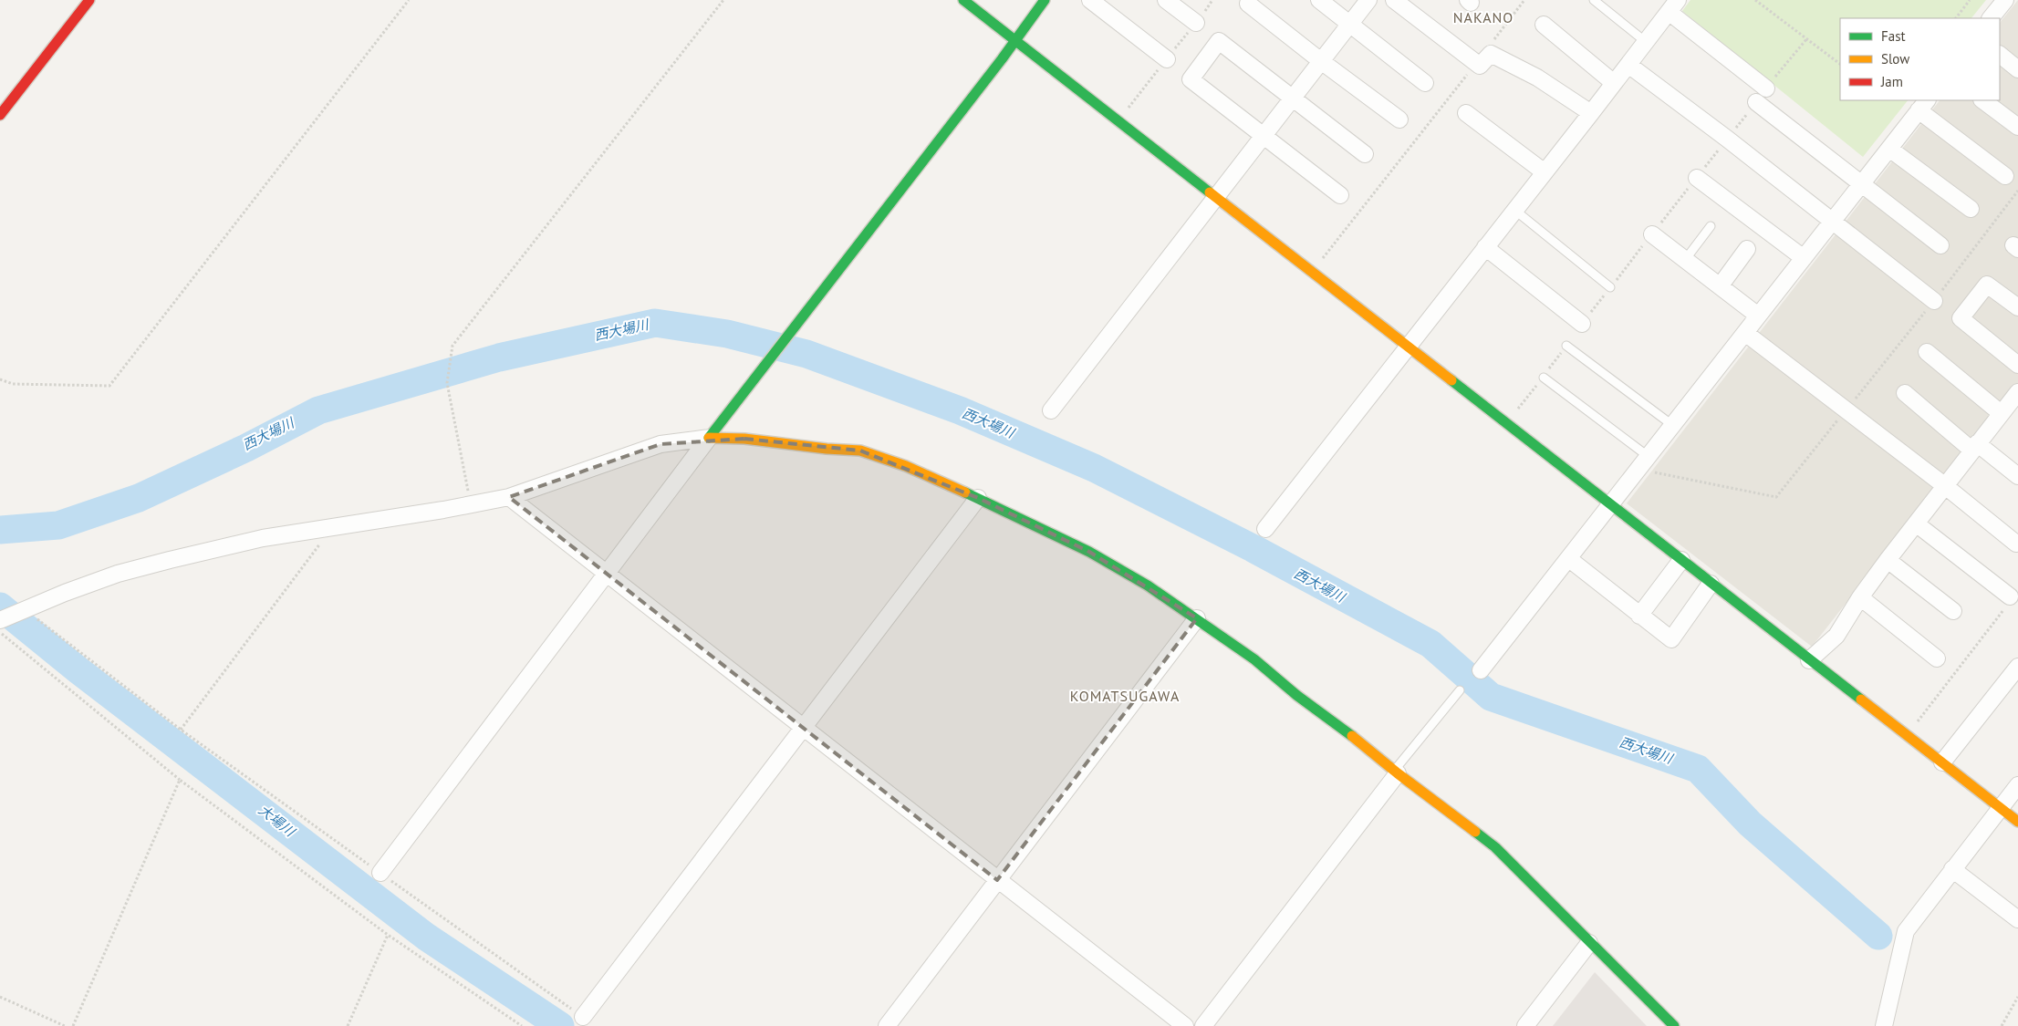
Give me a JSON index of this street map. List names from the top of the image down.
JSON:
{
  "districts": ["NAKANO", "KOMATSUGAWA"],
  "water": ["西大場川", "大場川"],
  "legend": ["Fast", "Slow", "Jam"]
}
